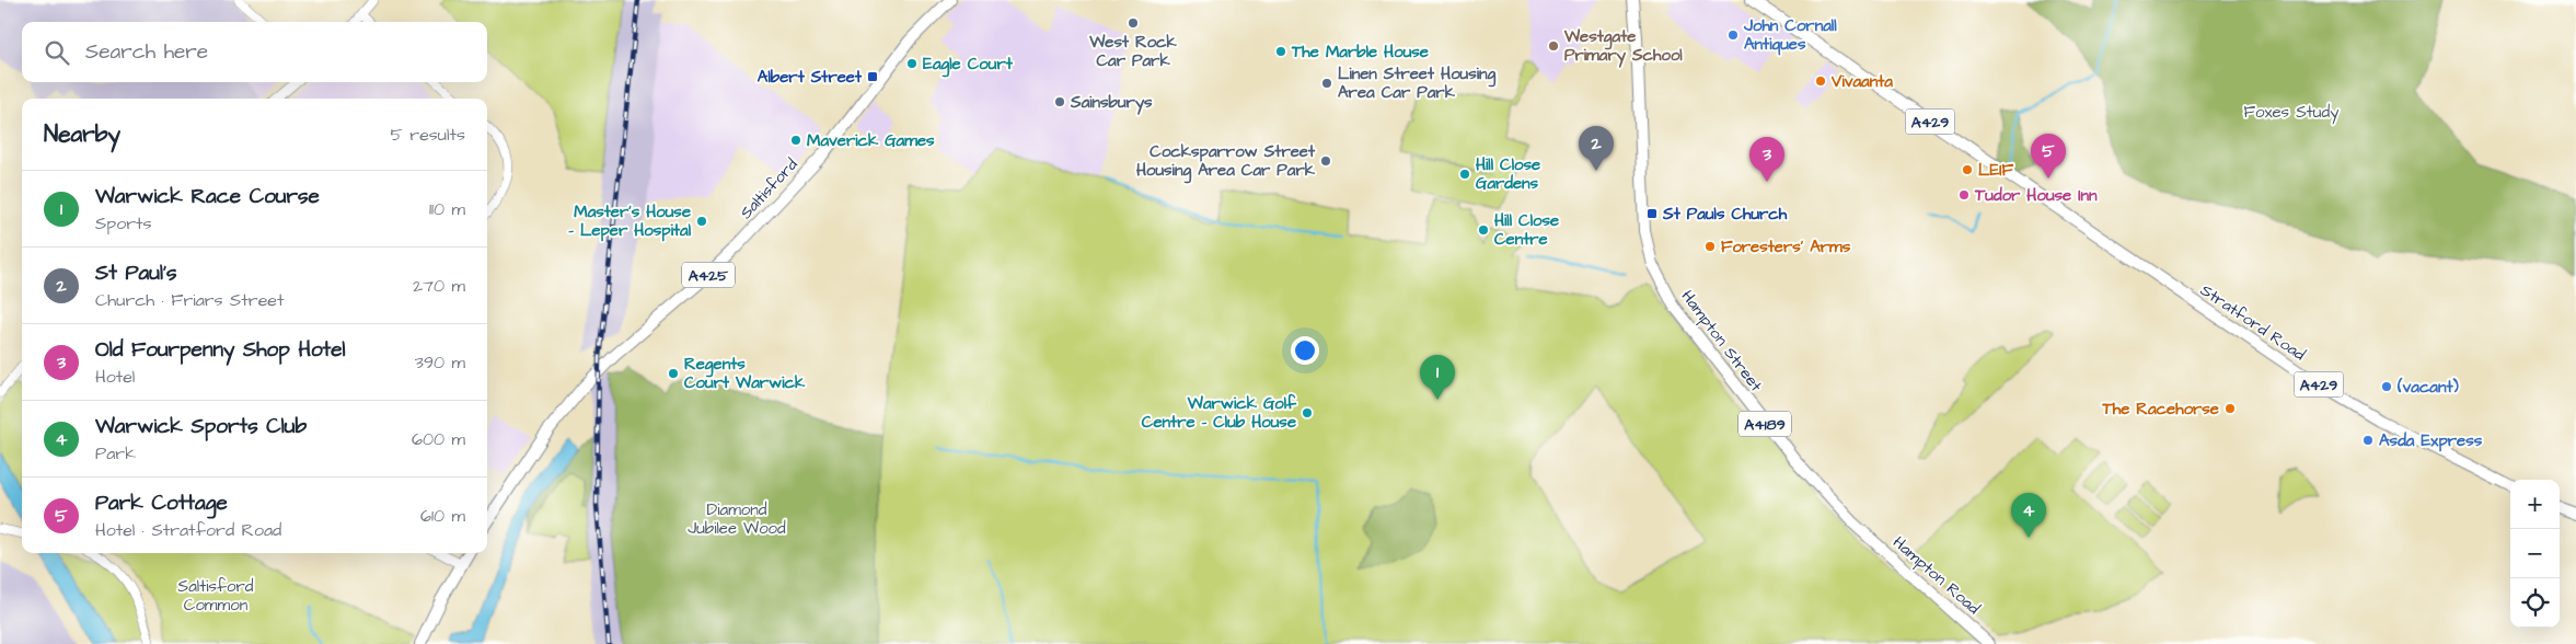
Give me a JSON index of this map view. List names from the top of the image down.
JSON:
{
  "streets": {
    "main road": [
      "A429",
      "Saltisford",
      "A425",
      "Stratford Road",
      "Hampton Street",
      "A4189",
      "Hampton Road"
    ]
  },
  "crossings": [
    ["Hampton Street", "Hampton Road"]
  ],
  "parks": ["Foxes Study", "Diamond Jubilee Wood", "Saltisford Common"],
  "places": {
    "other": [
      "West Rock Car Park",
      "John Cornall Antiques",
      "Westgate Primary School",
      "The Marble House",
      "Eagle Court",
      "Vivaanta",
      "Linen Street Housing Area Car Park",
      "Sainsburys",
      "Maverick Games",
      "Cocksparrow Street Housing Area Car Park",
      "LEIF",
      "Hill Close Gardens",
      "Tudor House Inn",
      "Master's House - Leper Hospital",
      "Hill Close Centre",
      "Foresters' Arms",
      "Regents Court Warwick",
      "(vacant)",
      "The Racehorse",
      "Warwick Golf Centre - Club House",
      "Asda Express"
    ],
    "transit": ["Albert Street", "St Pauls Church"]
  },
  "page": {
    "search": "Search here",
    "heading": ["Nearby", "5 results"],
    "pins": [
      "2",
      "5",
      "3",
      "1",
      "4"
    ],
    "list": [
      {
        "mark": "1",
        "name": "Warwick Race Course",
        "note": "Sports",
        "value": "110 m"
      },
      {
        "mark": "2",
        "name": "St Paul's",
        "note": "Church · Friars Street",
        "value": "270 m"
      },
      {
        "mark": "3",
        "name": "Old Fourpenny Shop Hotel",
        "note": "Hotel",
        "value": "390 m"
      },
      {
        "mark": "4",
        "name": "Warwick Sports Club",
        "note": "Park",
        "value": "600 m"
      },
      {
        "mark": "5",
        "name": "Park Cottage",
        "note": "Hotel · Stratford Road",
        "value": "610 m"
      }
    ],
    "map_buttons": ["+", "−"]
  }
}
